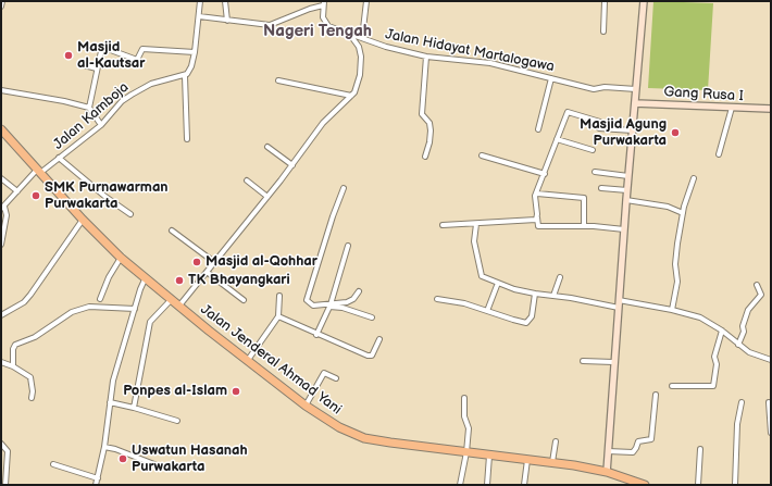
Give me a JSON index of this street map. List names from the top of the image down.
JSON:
{
  "streets": {
    "highway": ["Jalan Jenderal Ahmad Yani"],
    "street": ["Jalan Hidayat Martalogawa", "Gang Rusa I", "Jalan Kamboja"]
  },
  "crossings": [
    ["Jalan Kamboja", "Jalan Jenderal Ahmad Yani"]
  ],
  "districts": ["Nageri Tengah"],
  "places": [
    "Masjid al-Kautsar",
    "Masjid Agung Purwakarta",
    "SMK Purnawarman Purwakarta",
    "Masjid al-Qohhar",
    "TK Bhayangkari",
    "Ponpes al-Islam",
    "Uswatun Hasanah Purwakarta"
  ]
}
